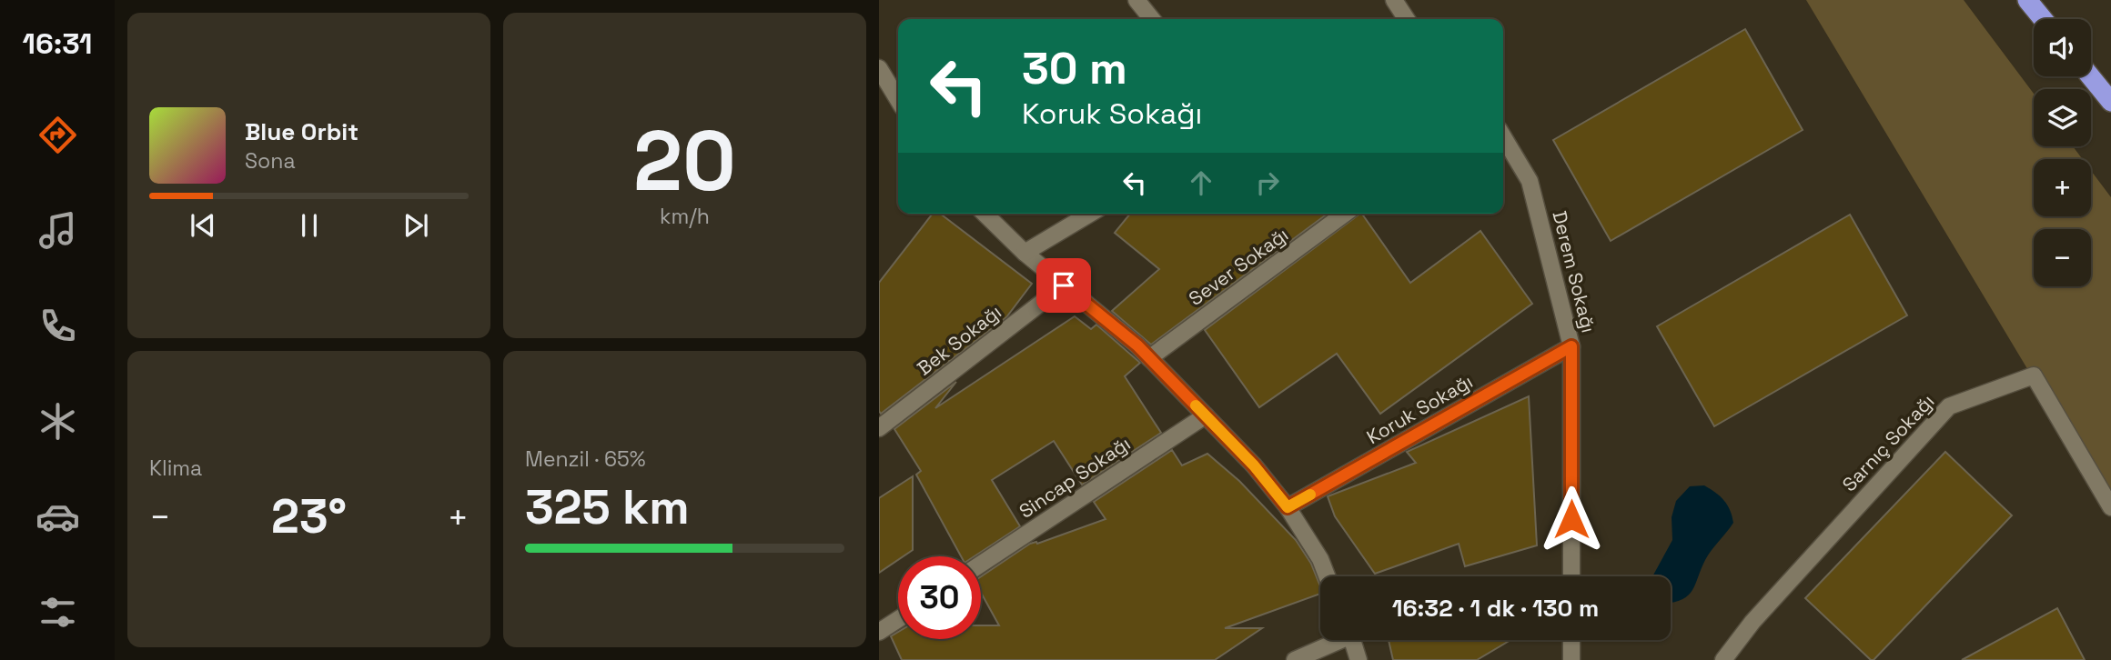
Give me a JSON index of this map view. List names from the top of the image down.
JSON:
{
  "streets": {
    "street": [
      "Sever Sokağı",
      "Derem Sokağı",
      "Bek Sokağı",
      "Koruk Sokağı",
      "Sarnıç Sokağı",
      "Sincap Sokağı"
    ]
  },
  "crossings": [
    ["Derem Sokağı", "Koruk Sokağı"]
  ],
  "page": {
    "tabs": "16:31",
    "tile": [
      ["20", "km/h"],
      "Klima",
      ["Menzil · 65%", "325 km"]
    ],
    "map_buttons": ["+", "−"],
    "turn": ["30 m", "Koruk Sokağı"],
    "song": ["Blue Orbit", "Sona"],
    "heat": ["−", "23°", "+"],
    "limit": "30",
    "trip": "16:32 · 1 dk · 130 m"
  }
}
